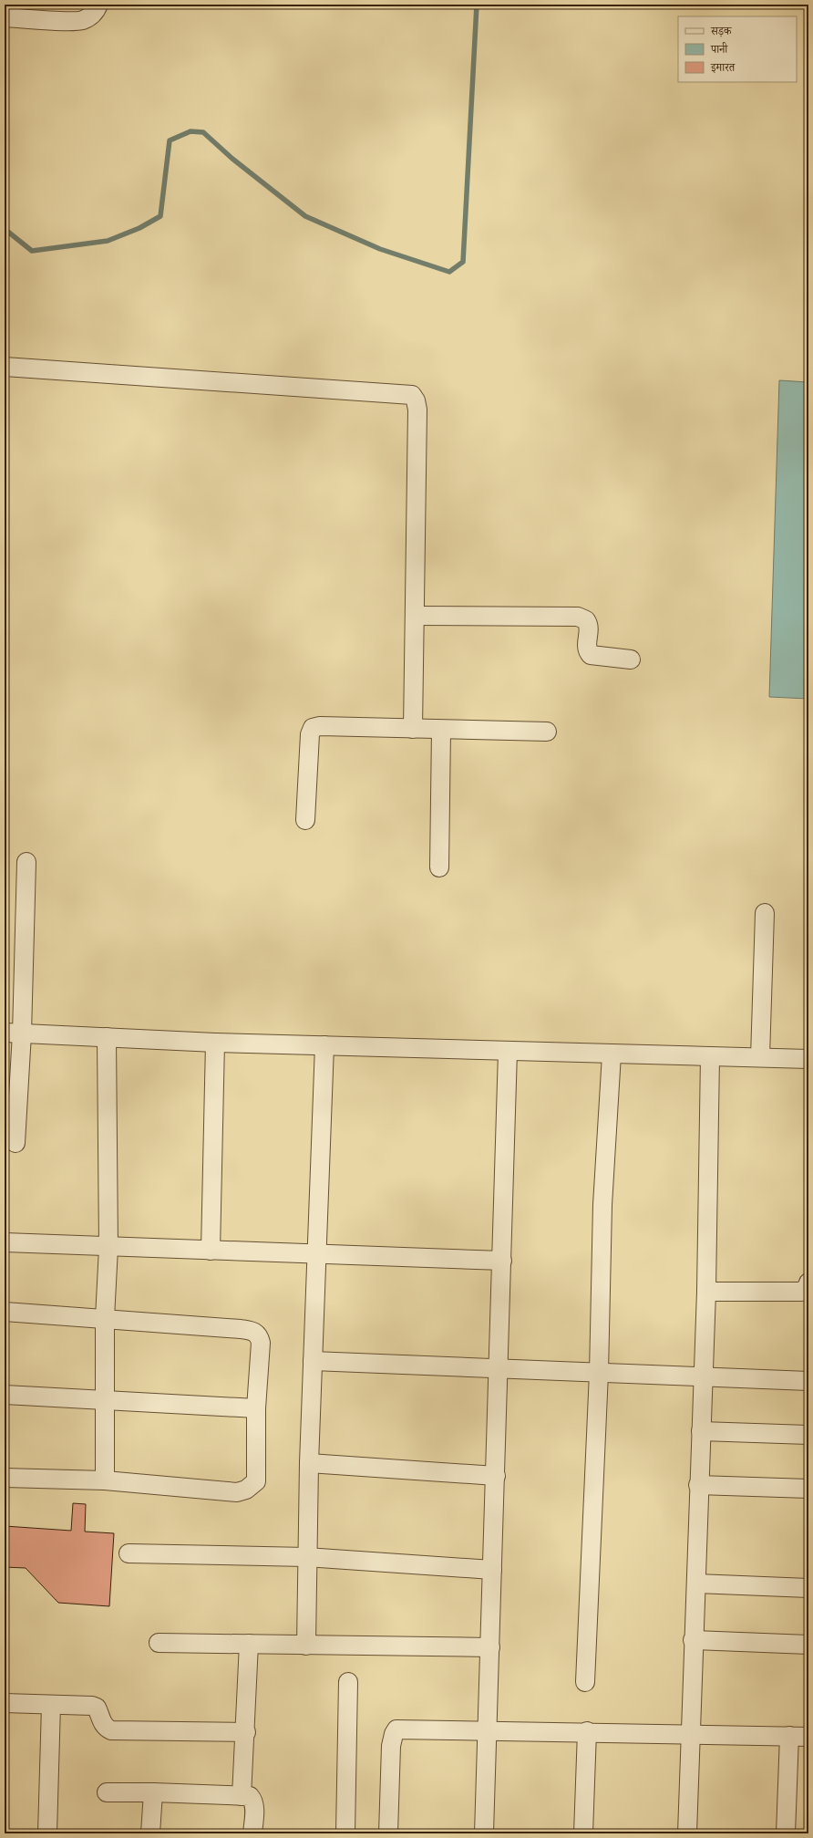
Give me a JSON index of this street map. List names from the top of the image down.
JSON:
{
  "legend": ["सड़क", "पानी", "इमारत"]
}
